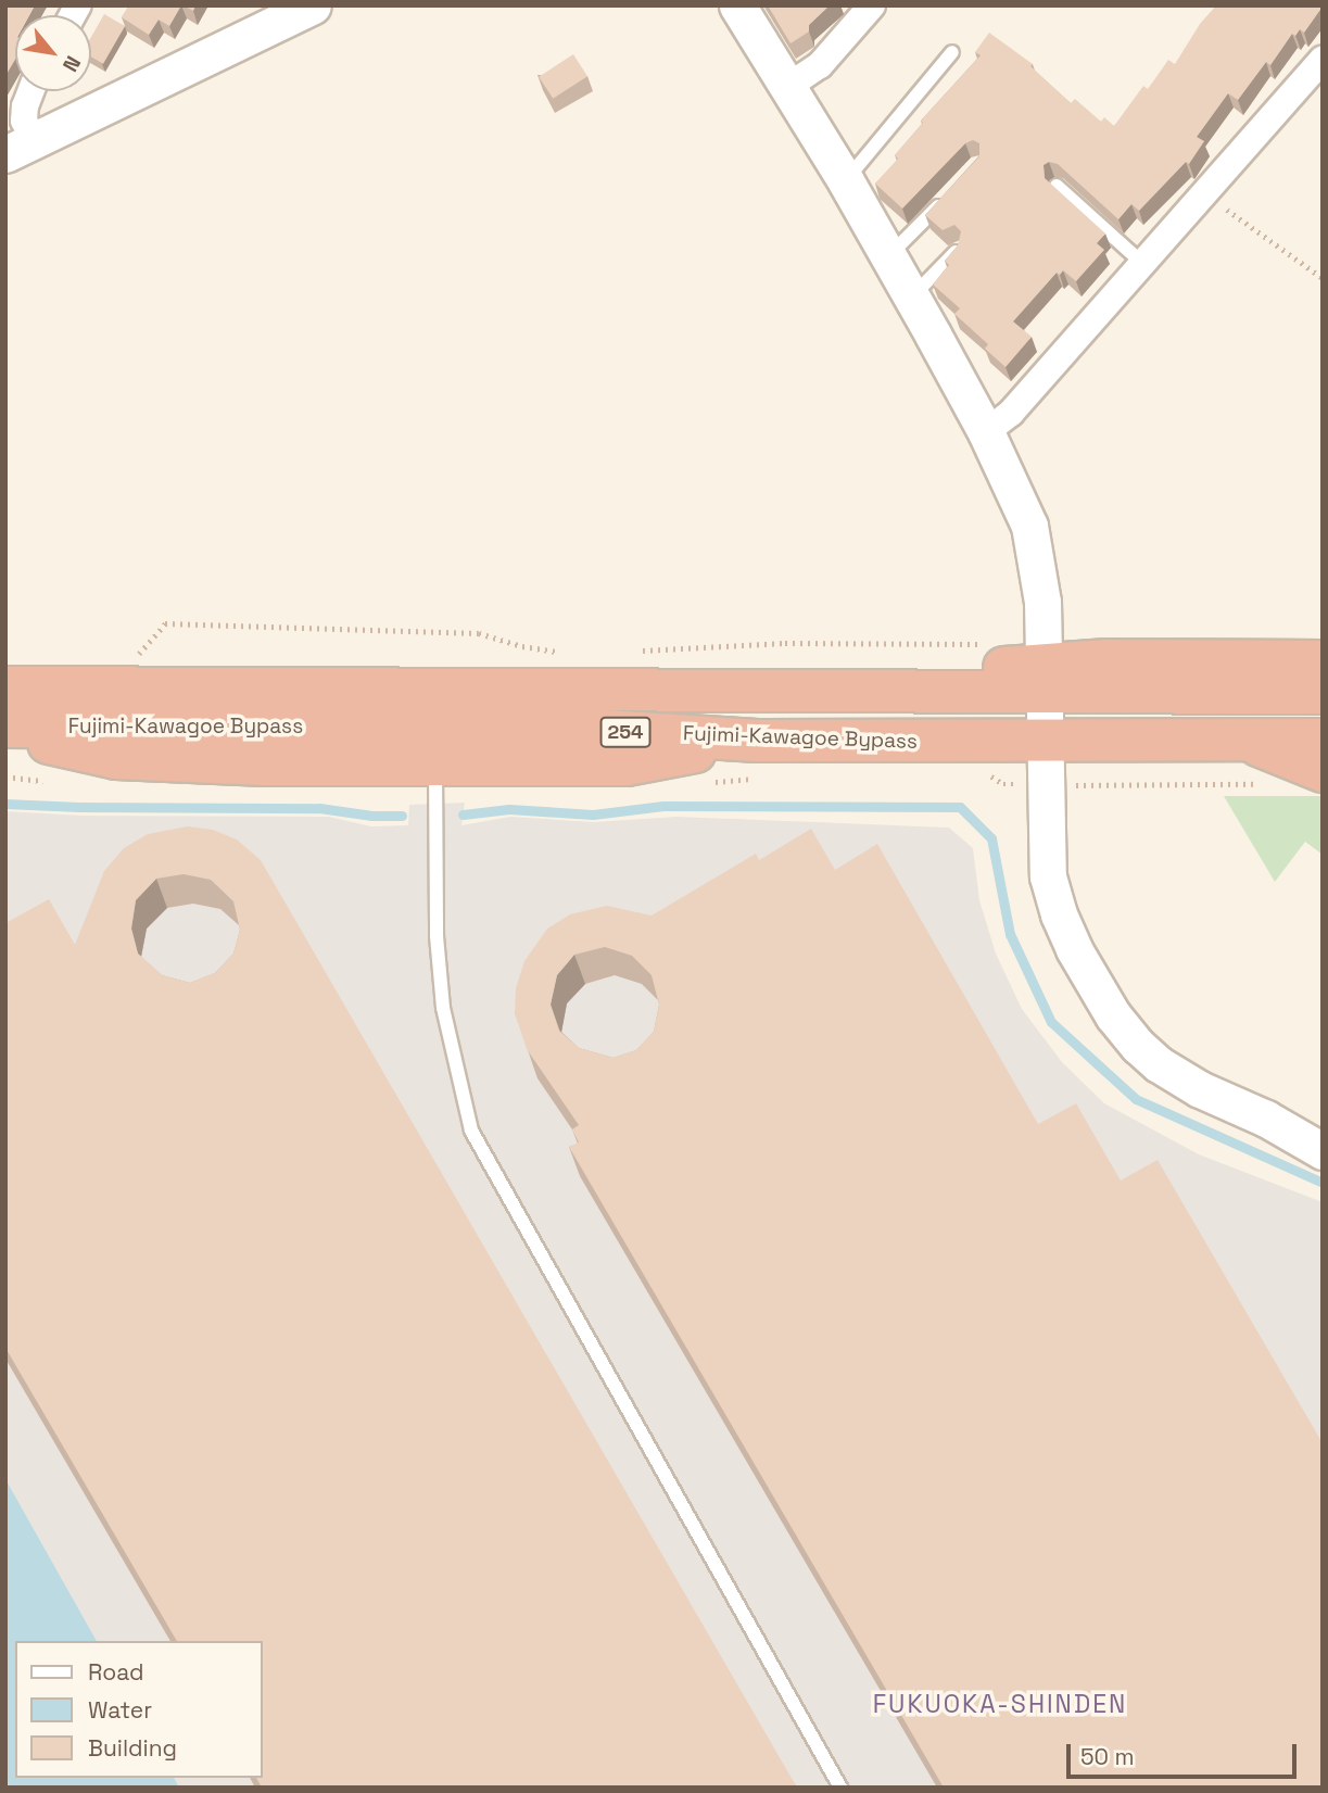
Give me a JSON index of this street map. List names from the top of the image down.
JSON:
{
  "streets": {
    "highway": ["Fujimi-Kawagoe Bypass", "254"]
  },
  "crossings": [
    ["Fujimi-Kawagoe Bypass", "254"]
  ],
  "districts": ["FUKUOKA-SHINDEN"],
  "legend": ["Road", "Water", "Building"],
  "scale_bar": "50 m",
  "north": "bottom right"
}
